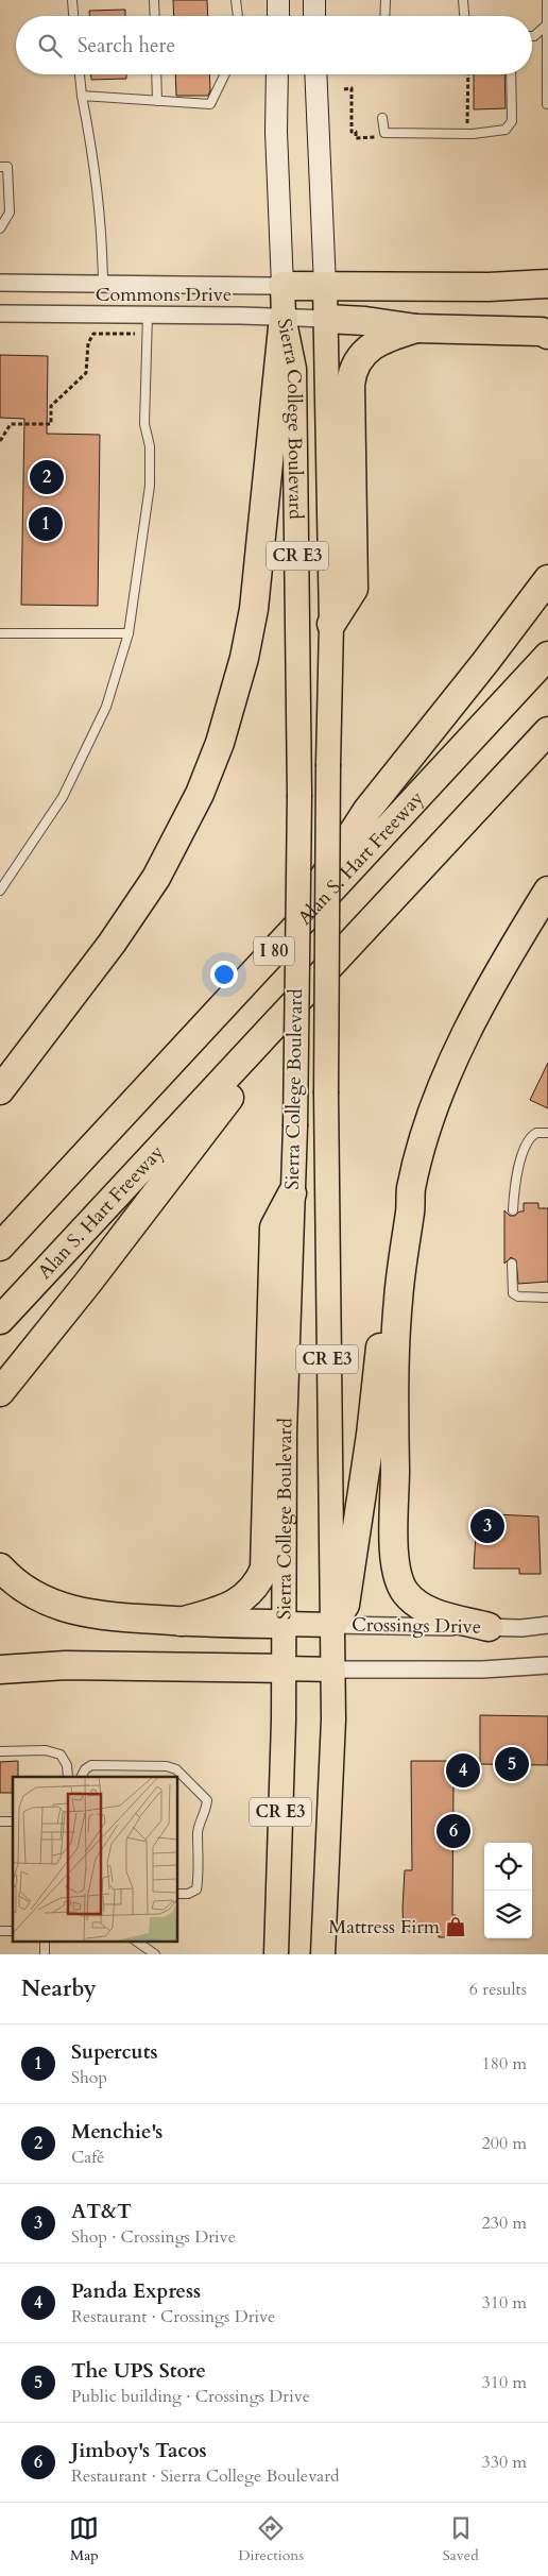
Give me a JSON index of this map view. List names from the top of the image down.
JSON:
{
  "streets": {
    "highway": ["Alan S. Hart Freeway", "I 80"],
    "main road": ["Sierra College Boulevard", "CR E3", "Crossings Drive"],
    "street": ["Commons Drive"]
  },
  "crossings": [
    ["Commons Drive", "Sierra College Boulevard"],
    ["Sierra College Boulevard", "Crossings Drive"]
  ],
  "places": {
    "shop": ["Mattress Firm"]
  },
  "page": {
    "search": "Search here",
    "pins": [
      "2",
      "1",
      "3",
      "5",
      "4",
      "6"
    ],
    "heading": ["Nearby", "6 results"],
    "list": [
      {
        "mark": "1",
        "name": "Supercuts",
        "note": "Shop",
        "value": "180 m"
      },
      {
        "mark": "2",
        "name": "Menchie's",
        "note": "Café",
        "value": "200 m"
      },
      {
        "mark": "3",
        "name": "AT&T",
        "note": "Shop · Crossings Drive",
        "value": "230 m"
      },
      {
        "mark": "4",
        "name": "Panda Express",
        "note": "Restaurant · Crossings Drive",
        "value": "310 m"
      },
      {
        "mark": "5",
        "name": "The UPS Store",
        "note": "Public building · Crossings Drive",
        "value": "310 m"
      },
      {
        "mark": "6",
        "name": "Jimboy's Tacos",
        "note": "Restaurant · Sierra College Boulevard",
        "value": "330 m"
      }
    ],
    "nav": ["Map", "Directions", "Saved"]
  }
}
